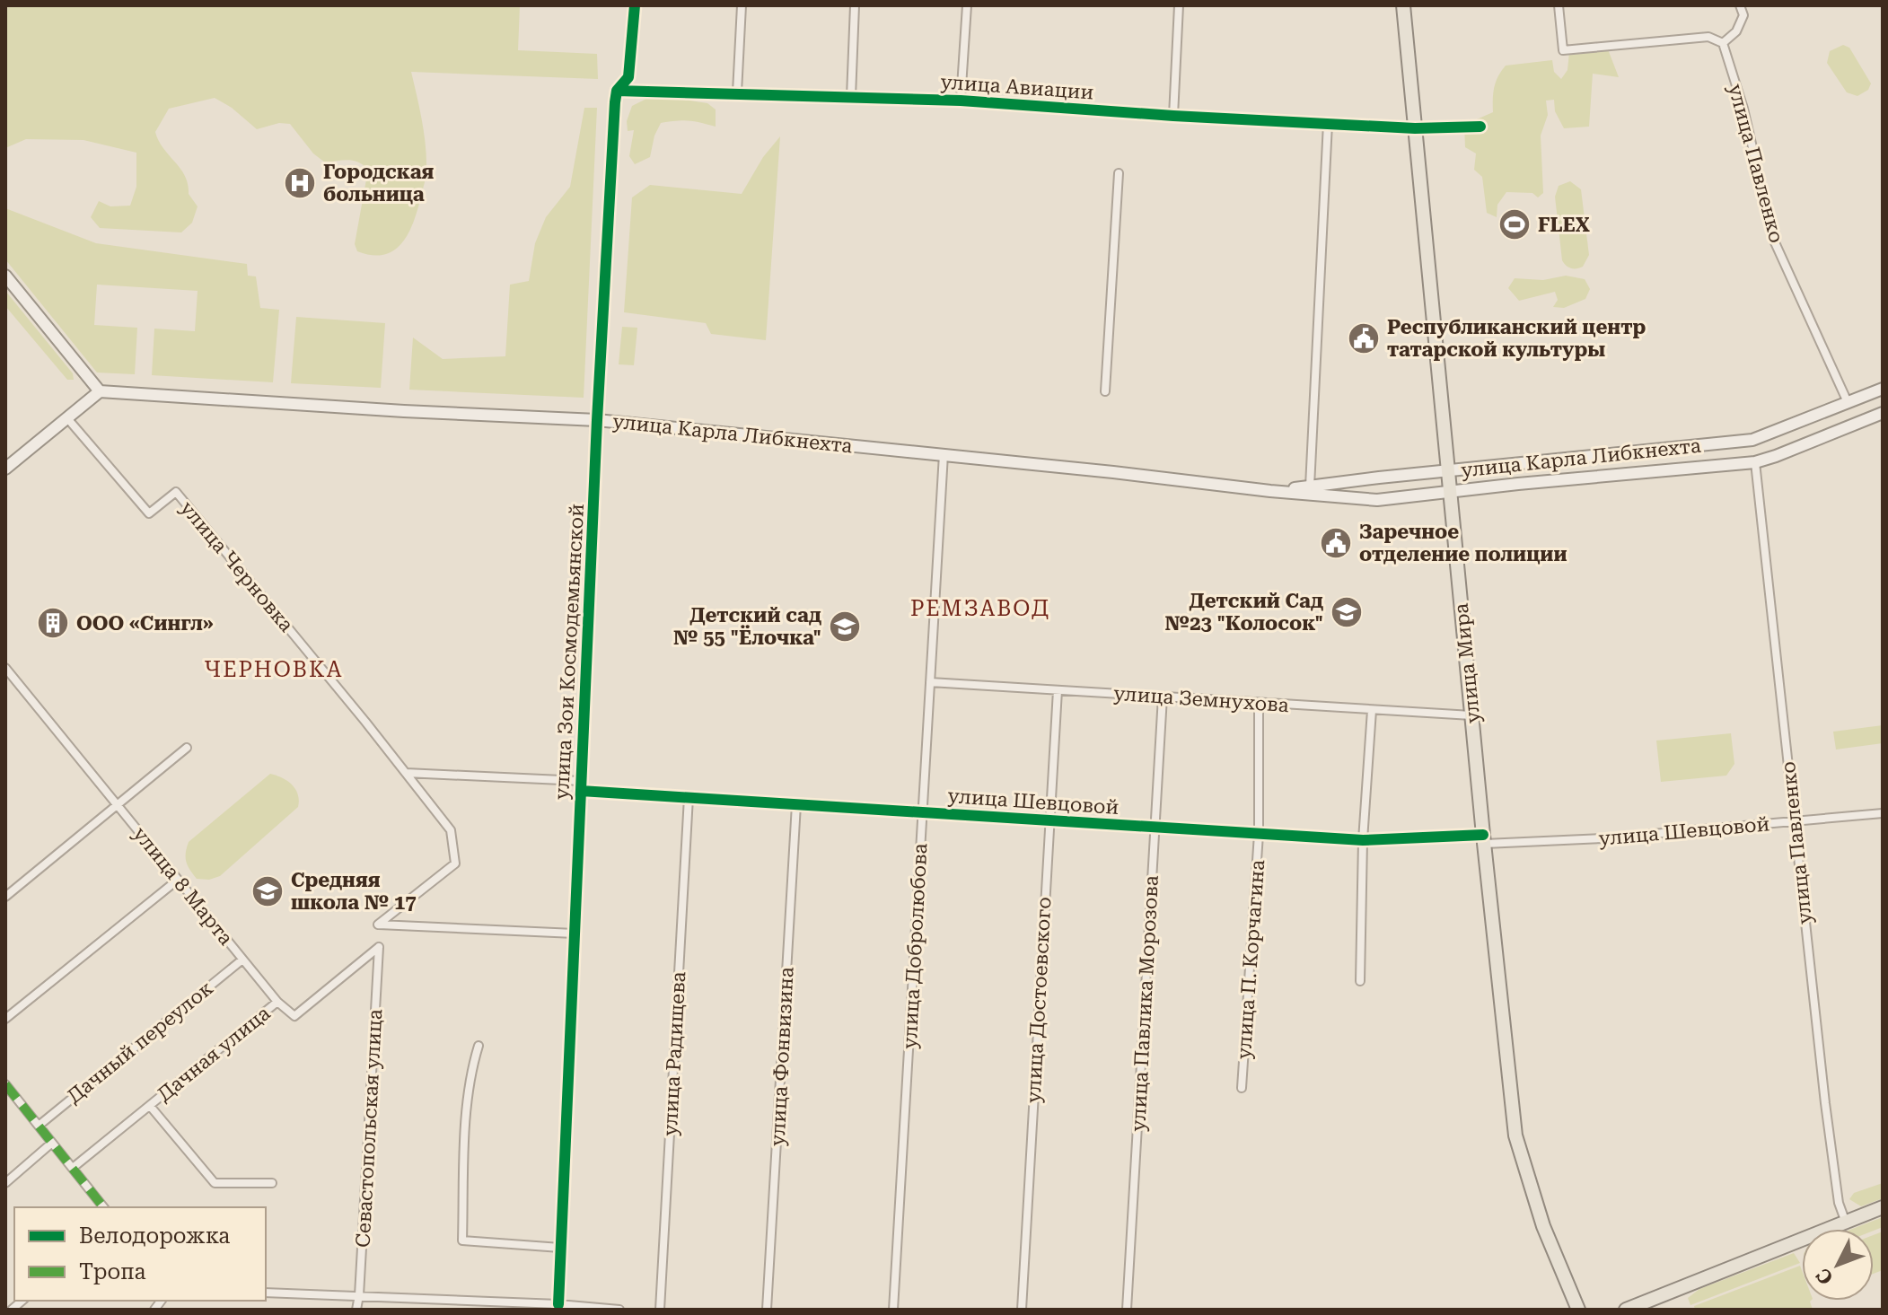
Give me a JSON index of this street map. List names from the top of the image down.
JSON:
{
  "streets": {
    "main road": ["улица Карла Либкнехта", "улица Мира"],
    "street": [
      "улица Авиации",
      "улица Павленко",
      "улица Черновка",
      "улица Зои Космодемьянской",
      "улица Земнухова",
      "улица Шевцовой",
      "улица 8 Марта",
      "улица Добролюбова",
      "улица П. Корчагина",
      "улица Достоевского",
      "улица Павлика Морозова",
      "Дачный переулок",
      "Дачная улица",
      "улица Радищева",
      "улица Фонвизина",
      "Севастопольская улица"
    ]
  },
  "crossings": [
    ["улица Авиации", "улица Зои Космодемьянской"],
    ["улица Авиации", "улица Мира"],
    ["улица Павленко", "улица Карла Либкнехта"],
    ["улица Павленко", "улица Шевцовой"],
    ["улица Карла Либкнехта", "улица Зои Космодемьянской"],
    ["улица Карла Либкнехта", "улица Мира"],
    ["улица Карла Либкнехта", "улица Добролюбова"],
    ["улица Черновка", "улица Зои Космодемьянской"],
    ["улица Зои Космодемьянской", "улица Шевцовой"],
    ["улица Мира", "улица Земнухова"],
    ["улица Мира", "улица Шевцовой"],
    ["улица Земнухова", "улица Добролюбова"],
    ["улица Земнухова", "улица П. Корчагина"],
    ["улица Земнухова", "улица Достоевского"],
    ["улица Земнухова", "улица Павлика Морозова"],
    ["улица Шевцовой", "улица Добролюбова"],
    ["улица Шевцовой", "улица П. Корчагина"],
    ["улица Шевцовой", "улица Достоевского"],
    ["улица Шевцовой", "улица Павлика Морозова"],
    ["улица Шевцовой", "улица Радищева"],
    ["улица Шевцовой", "улица Фонвизина"],
    ["улица 8 Марта", "Дачный переулок"],
    ["улица 8 Марта", "Дачная улица"],
    ["улица 8 Марта", "Севастопольская улица"],
    ["Дачная улица", "Севастопольская улица"]
  ],
  "districts": ["РЕМЗАВОД", "ЧЕРНОВКА"],
  "places": {
    "hospital": ["Городская больница"],
    "sports": ["FLEX"],
    "public building": ["Республиканский центр татарской культуры", "Заречное отделение полиции"],
    "school or university": ["Детский Сад №23 \"Колосок\"", "Детский сад № 55 \"Ёлочка\"", "Средняя школа № 17"],
    "building": ["ООО «Сингл»"]
  },
  "legend": ["Велодорожка", "Тропа"],
  "north": "bottom left"
}
